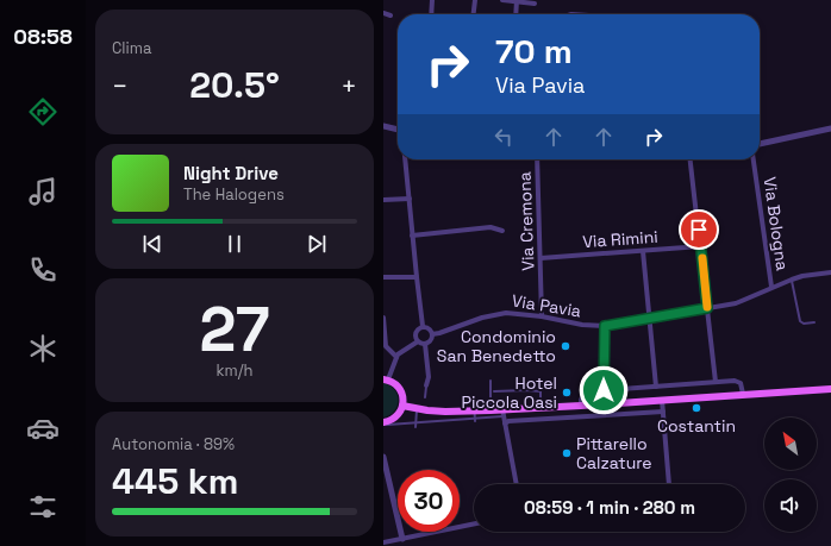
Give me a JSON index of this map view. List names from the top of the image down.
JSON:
{
  "streets": {
    "street": [
      "Via Cremona",
      "Via Bologna",
      "Via Rimini",
      "Via Pavia"
    ]
  },
  "crossings": [
    ["Via Cremona", "Via Rimini"],
    ["Via Cremona", "Via Pavia"],
    ["Via Bologna", "Via Pavia"]
  ],
  "places": [
    "Condominio San Benedetto",
    "Hotel Piccola Oasi",
    "Costantin",
    "Pittarello Calzature"
  ],
  "north": "top left",
  "page": {
    "tabs": "08:58",
    "tile": [
      "Clima",
      ["27", "km/h"],
      ["Autonomia · 89%", "445 km"]
    ],
    "turn": ["70 m", "Via Pavia"],
    "heat": ["−", "20.5°", "+"],
    "song": ["Night Drive", "The Halogens"],
    "limit": "30",
    "trip": "08:59 · 1 min · 280 m"
  }
}
